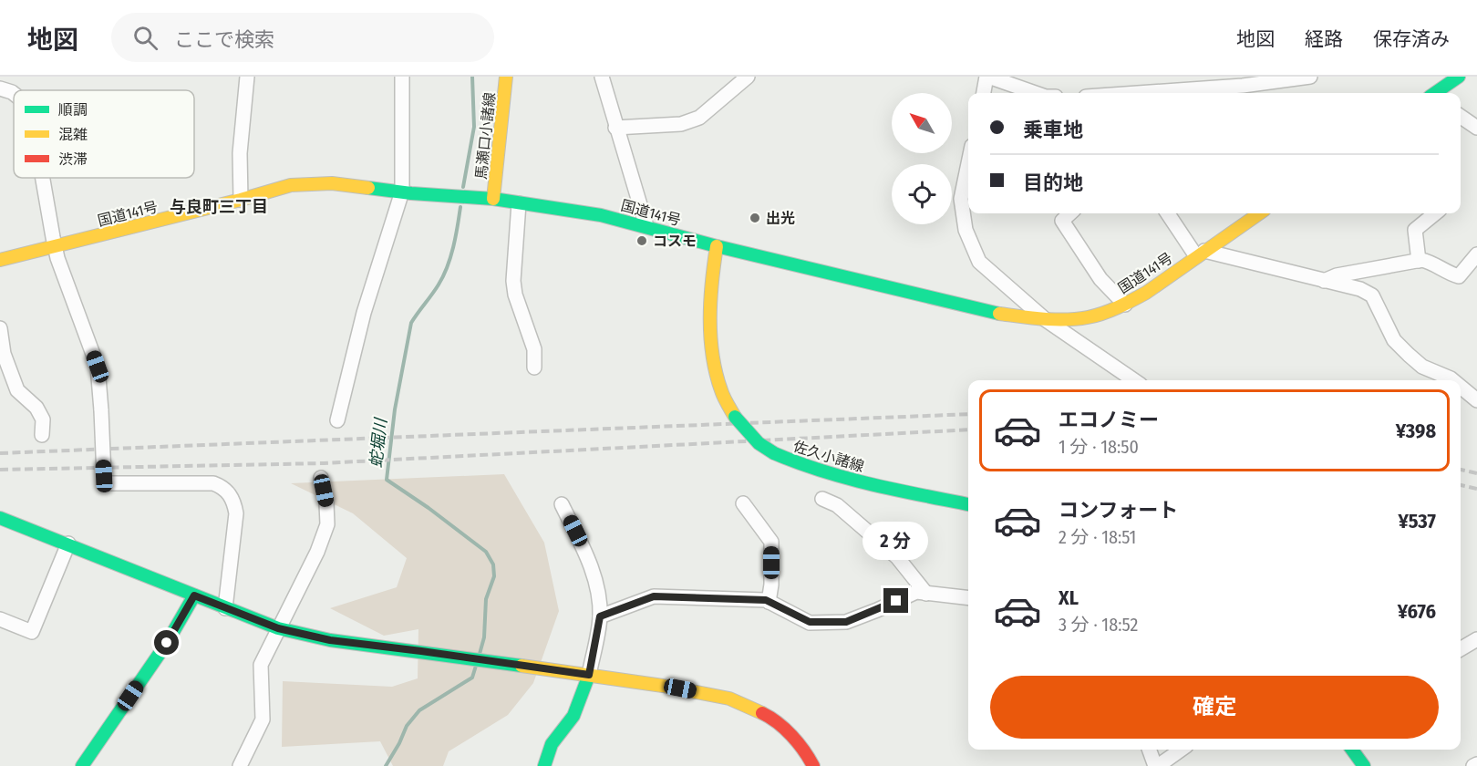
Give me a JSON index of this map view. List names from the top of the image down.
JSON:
{
  "streets": {
    "main road": ["馬瀬口小諸線", "国道141号", "佐久小諸線"]
  },
  "crossings": [
    ["馬瀬口小諸線", "国道141号"],
    ["国道141号", "佐久小諸線"]
  ],
  "districts": ["与良町三丁目"],
  "water": ["蛇堀川"],
  "places": ["出光", "コスモ"],
  "legend": ["順調", "混雑", "渋滞"],
  "north": "top left",
  "page": {
    "header": "地図",
    "search": "ここで検索",
    "nav": ["地図", "経路", "保存済み"],
    "banner": ["乗車地", "目的地"],
    "list": [
      {
        "name": "エコノミー",
        "note": "1 分 · 18:50",
        "value": "¥398"
      },
      {
        "name": "コンフォート",
        "note": "2 分 · 18:51",
        "value": "¥537"
      },
      {
        "name": "XL",
        "note": "3 分 · 18:52",
        "value": "¥676"
      }
    ],
    "bubble": "2 分",
    "buttons": "確定"
  }
}
